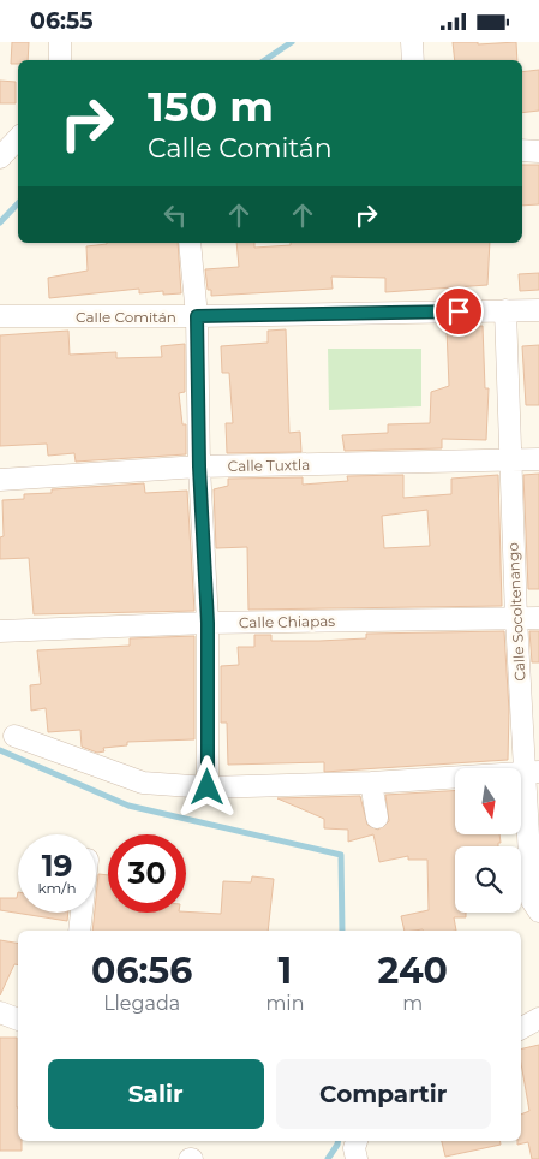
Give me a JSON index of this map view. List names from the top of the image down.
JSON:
{
  "streets": {
    "street": [
      "Calle Comitán",
      "Calle Tuxtla",
      "Calle Socoltenango",
      "Calle Chiapas"
    ]
  },
  "crossings": [
    ["Calle Comitán", "Calle Socoltenango"],
    ["Calle Tuxtla", "Calle Socoltenango"],
    ["Calle Socoltenango", "Calle Chiapas"]
  ],
  "north": "bottom",
  "page": {
    "status": "06:55",
    "turn": ["150 m", "Calle Comitán"],
    "speed": "19 km/h",
    "limit": "30",
    "eta": [
      "06:56",
      "Llegada",
      "1",
      "min",
      "240",
      "m"
    ],
    "buttons": ["Salir", "Compartir"]
  }
}
